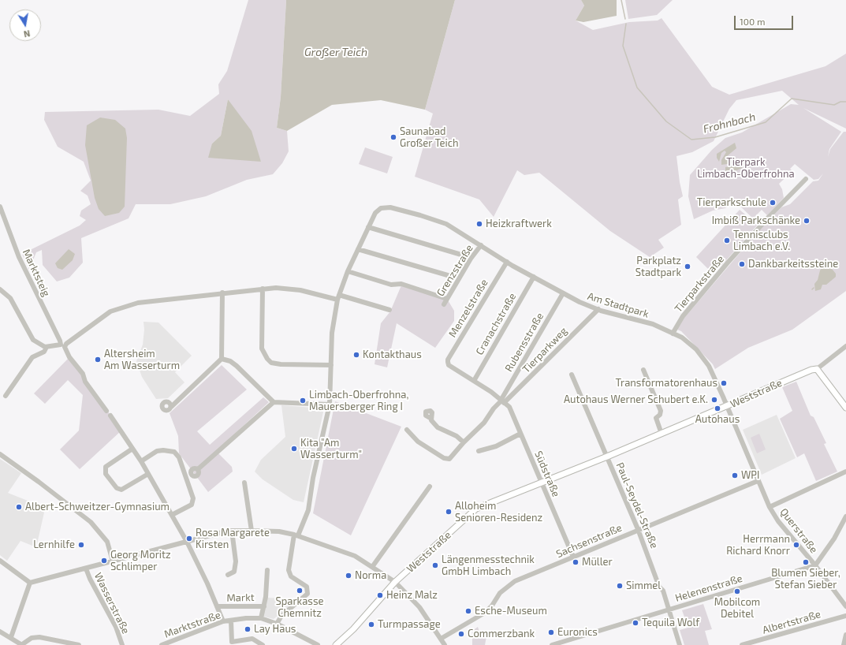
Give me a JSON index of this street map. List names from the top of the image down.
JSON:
{
  "streets": {
    "main road": ["Weststraße"],
    "street": [
      "Grenzstraße",
      "Marktsteig",
      "Tierparkstraße",
      "Am Stadtpark",
      "Menzelstraße",
      "Cranachstraße",
      "Rubensstraße",
      "Tierparkweg",
      "Südstraße",
      "Paul-Seydel-Straße",
      "Querstraße",
      "Sachsenstraße",
      "Helenenstraße",
      "Markt",
      "Wasserstraße",
      "Albertstraße",
      "Marktstraße"
    ]
  },
  "crossings": [
    ["Grenzstraße", "Am Stadtpark"],
    ["Tierparkstraße", "Am Stadtpark"],
    ["Am Stadtpark", "Menzelstraße"],
    ["Am Stadtpark", "Cranachstraße"],
    ["Am Stadtpark", "Rubensstraße"],
    ["Am Stadtpark", "Tierparkweg"],
    ["Am Stadtpark", "Weststraße"],
    ["Am Stadtpark", "Querstraße"],
    ["Menzelstraße", "Südstraße"],
    ["Cranachstraße", "Südstraße"],
    ["Rubensstraße", "Tierparkweg"],
    ["Rubensstraße", "Südstraße"],
    ["Tierparkweg", "Südstraße"],
    ["Weststraße", "Südstraße"],
    ["Weststraße", "Paul-Seydel-Straße"],
    ["Weststraße", "Querstraße"],
    ["Südstraße", "Sachsenstraße"],
    ["Paul-Seydel-Straße", "Sachsenstraße"],
    ["Paul-Seydel-Straße", "Helenenstraße"],
    ["Querstraße", "Sachsenstraße"],
    ["Querstraße", "Helenenstraße"],
    ["Markt", "Marktstraße"]
  ],
  "water": ["Großer Teich", "Frohnbach"],
  "parks": ["Tierpark Limbach-Oberfrohna"],
  "places": [
    "Saunabad Großer Teich",
    "Tierparkschule",
    "Imbiß Parkschänke",
    "Heizkraftwerk",
    "Tennisclubs Limbach e.V.",
    "Dankbarkeitssteine",
    "Parkplatz Stadtpark",
    "Kontakthaus",
    "Altersheim Am Wasserturm",
    "Transformatorenhaus",
    "Autohaus Werner Schubert e.K.",
    "Limbach-Oberfrohna, Mauersberger Ring I",
    "Autohaus",
    "Kita \"Am Wasserturm\"",
    "WPI",
    "Albert-Schweitzer-Gymnasium",
    "Alloheim Senioren-Residenz",
    "Rosa Margarete Kirsten",
    "Lernhilfe",
    "Herrmann Richard Knorr",
    "Georg Moritz Schlimper",
    "Müller",
    "Blumen Sieber, Stefan Sieber",
    "Längenmesstechnik GmbH Limbach",
    "Norma",
    "Simmel",
    "Sparkasse Chemnitz",
    "Mobilcom Debitel",
    "Heinz Malz",
    "Esche-Museum",
    "Tequila Wolf",
    "Turmpassage",
    "Lay Haus",
    "Euronics",
    "Commerzbank"
  ],
  "scale_bar": "100 m",
  "north": "bottom"
}
